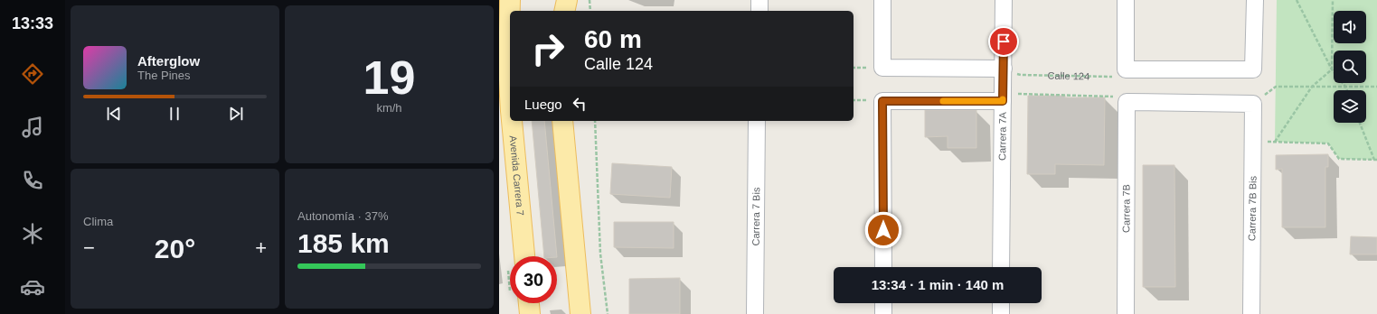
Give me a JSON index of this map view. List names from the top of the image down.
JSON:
{
  "streets": {
    "main road": ["Avenida Carrera 7"],
    "street": [
      "Carrera 7A",
      "Carrera 7B",
      "Carrera 7B Bis",
      "Carrera 7 Bis"
    ],
    "path": ["Calle 124"]
  },
  "crossings": [
    ["Calle 124", "Carrera 7A"],
    ["Calle 124", "Carrera 7B"],
    ["Calle 124", "Carrera 7B Bis"],
    ["Carrera 7B", "Carrera 7B Bis"]
  ],
  "page": {
    "tabs": "13:33",
    "tile": [
      ["19", "km/h"],
      "Clima",
      ["Autonomía · 37%", "185 km"]
    ],
    "turn": ["60 m", "Calle 124"],
    "song": ["Afterglow", "The Pines"],
    "then": "Luego",
    "heat": ["−", "20°", "+"],
    "limit": "30",
    "trip": "13:34 · 1 min · 140 m"
  }
}
